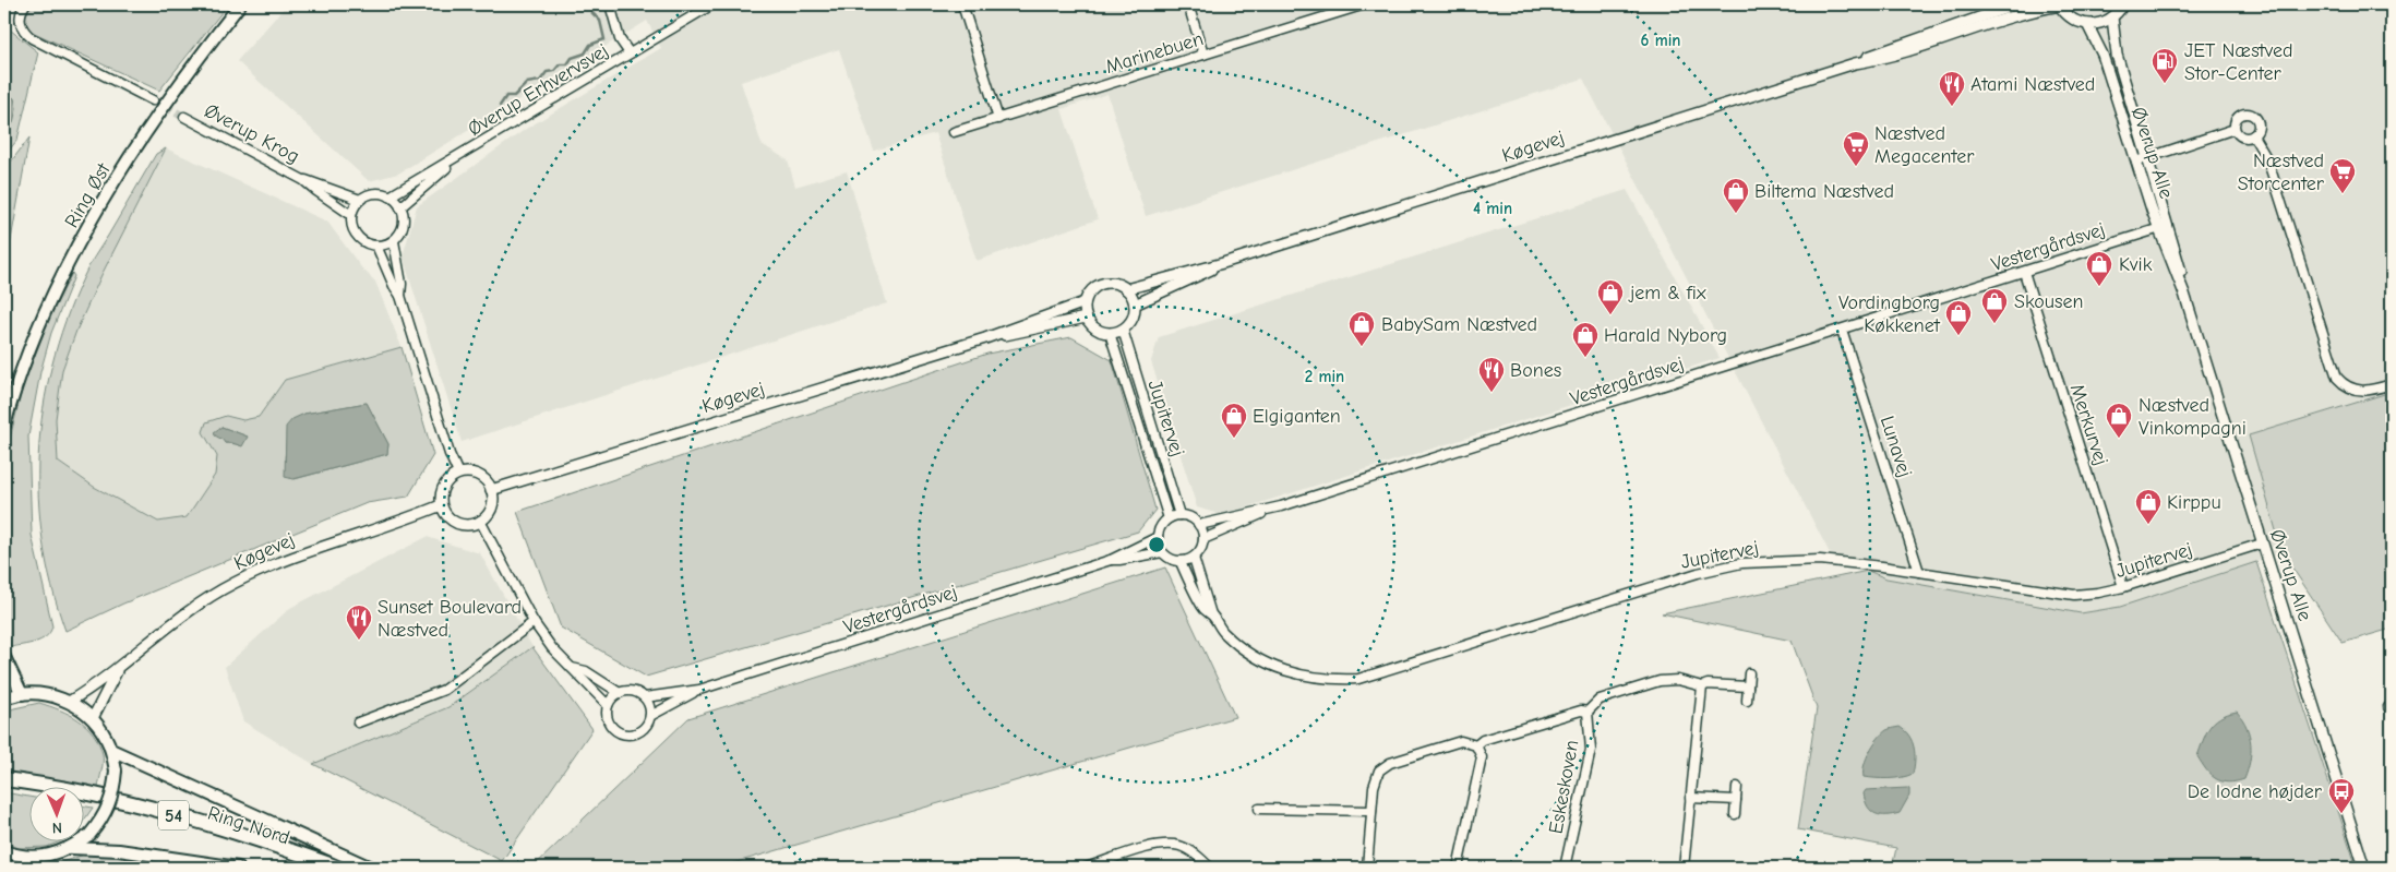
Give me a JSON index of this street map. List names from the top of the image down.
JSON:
{
  "streets": {
    "highway": ["54", "Ring Nord"],
    "main road": ["Ring Øst"],
    "street": [
      "Marinebuen",
      "Øverup Erhvervsvej",
      "Øverup Krog",
      "Køgevej",
      "Øverup Alle",
      "Vestergårdsvej",
      "Jupitervej",
      "Merkurvej",
      "Lunavej",
      "Eskeskoven"
    ]
  },
  "crossings": [
    ["Øverup Erhvervsvej", "Øverup Krog"],
    ["Køgevej", "Jupitervej"],
    ["Øverup Alle", "Vestergårdsvej"],
    ["Øverup Alle", "Jupitervej"],
    ["Vestergårdsvej", "Jupitervej"],
    ["Vestergårdsvej", "Merkurvej"],
    ["Vestergårdsvej", "Lunavej"],
    ["Jupitervej", "Merkurvej"],
    ["Jupitervej", "Lunavej"]
  ],
  "places": {
    "fuel station": ["JET Næstved Stor-Center"],
    "restaurant": ["Atami Næstved", "Bones", "Sunset Boulevard Næstved"],
    "supermarket": ["Næstved Megacenter", "Næstved Storcenter"],
    "shop": [
      "Biltema Næstved",
      "Kvik",
      "jem & fix",
      "Skousen",
      "Vordingborg Køkkenet",
      "BabySam Næstved",
      "Harald Nyborg",
      "Elgiganten",
      "Næstved Vinkompagni",
      "Kirppu"
    ],
    "bus stop": ["De lodne højder"]
  },
  "north": "bottom",
  "rings": ["6 min", "4 min", "2 min"]
}
